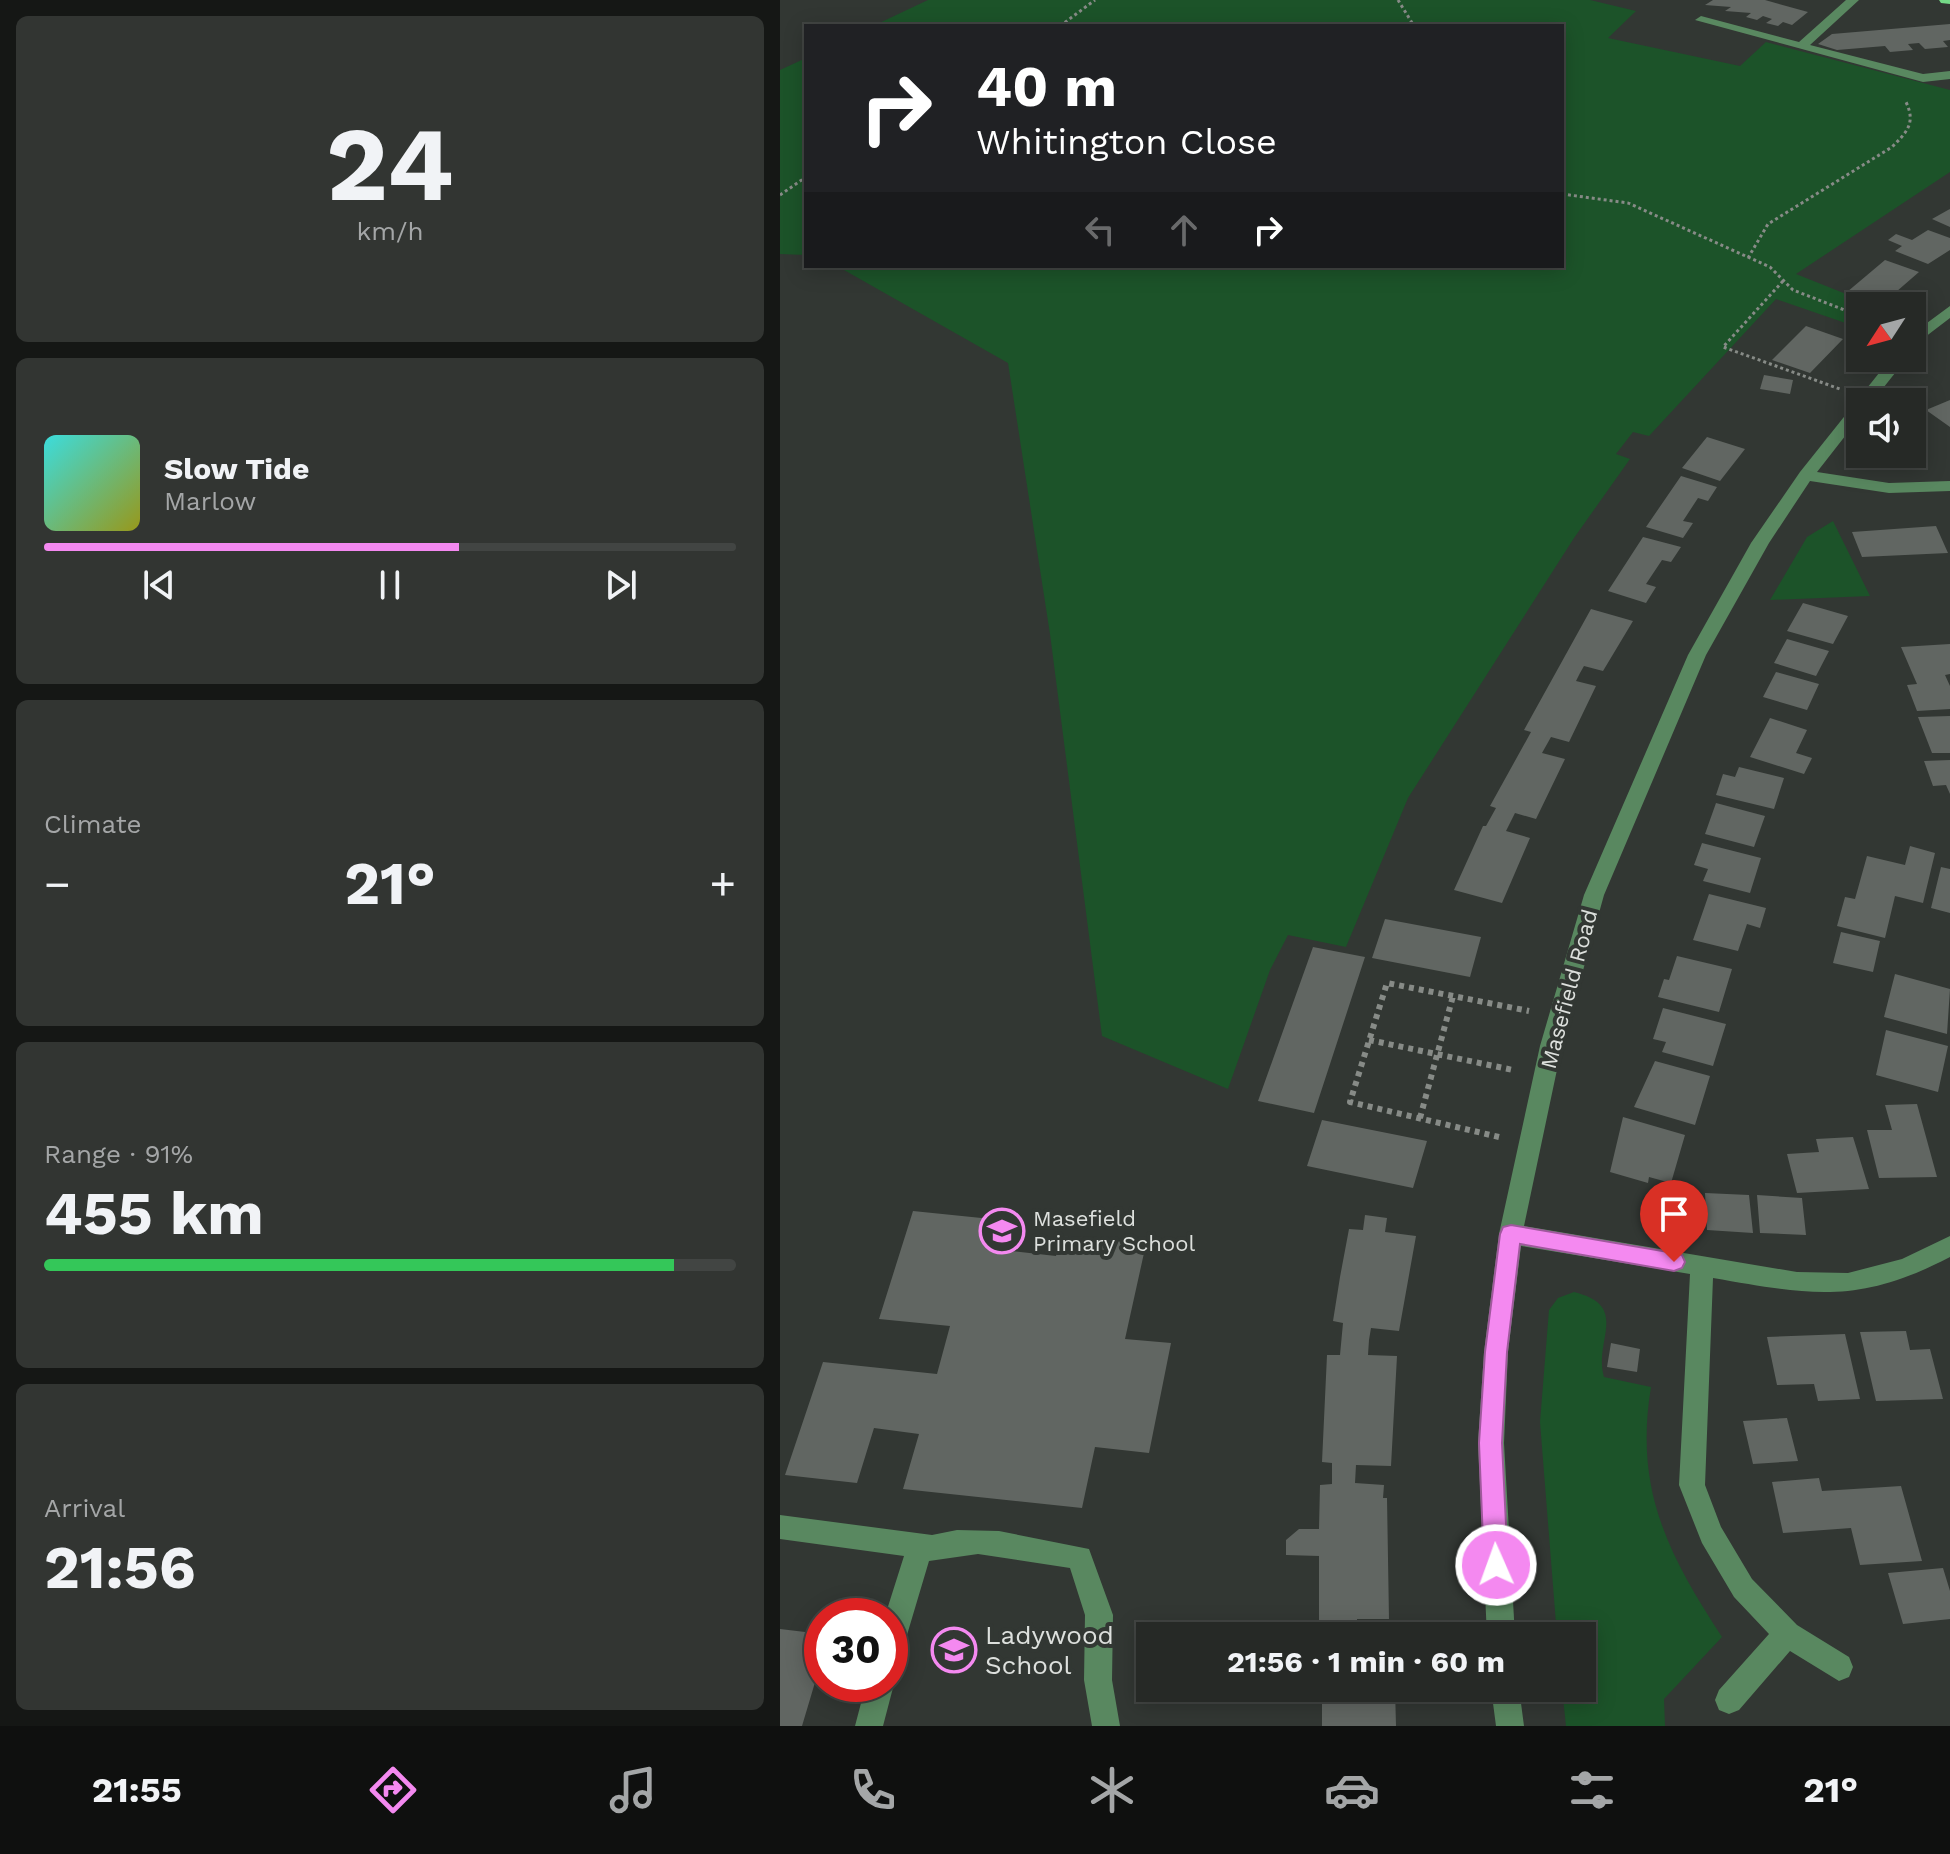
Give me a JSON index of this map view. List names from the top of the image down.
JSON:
{
  "streets": {
    "street": ["Masefield Road"]
  },
  "places": {
    "school or university": ["Masefield Primary School", "Ladywood School"]
  },
  "north": "bottom left",
  "page": {
    "tile": [
      ["24", "km/h"],
      "Climate",
      ["Range · 91%", "455 km"],
      ["Arrival", "21:56"]
    ],
    "turn": ["40 m", "Whitington Close"],
    "song": ["Slow Tide", "Marlow"],
    "heat": ["−", "21°", "+"],
    "limit": "30",
    "trip": "21:56 · 1 min · 60 m",
    "tabs": ["21:55", "21°"]
  }
}
